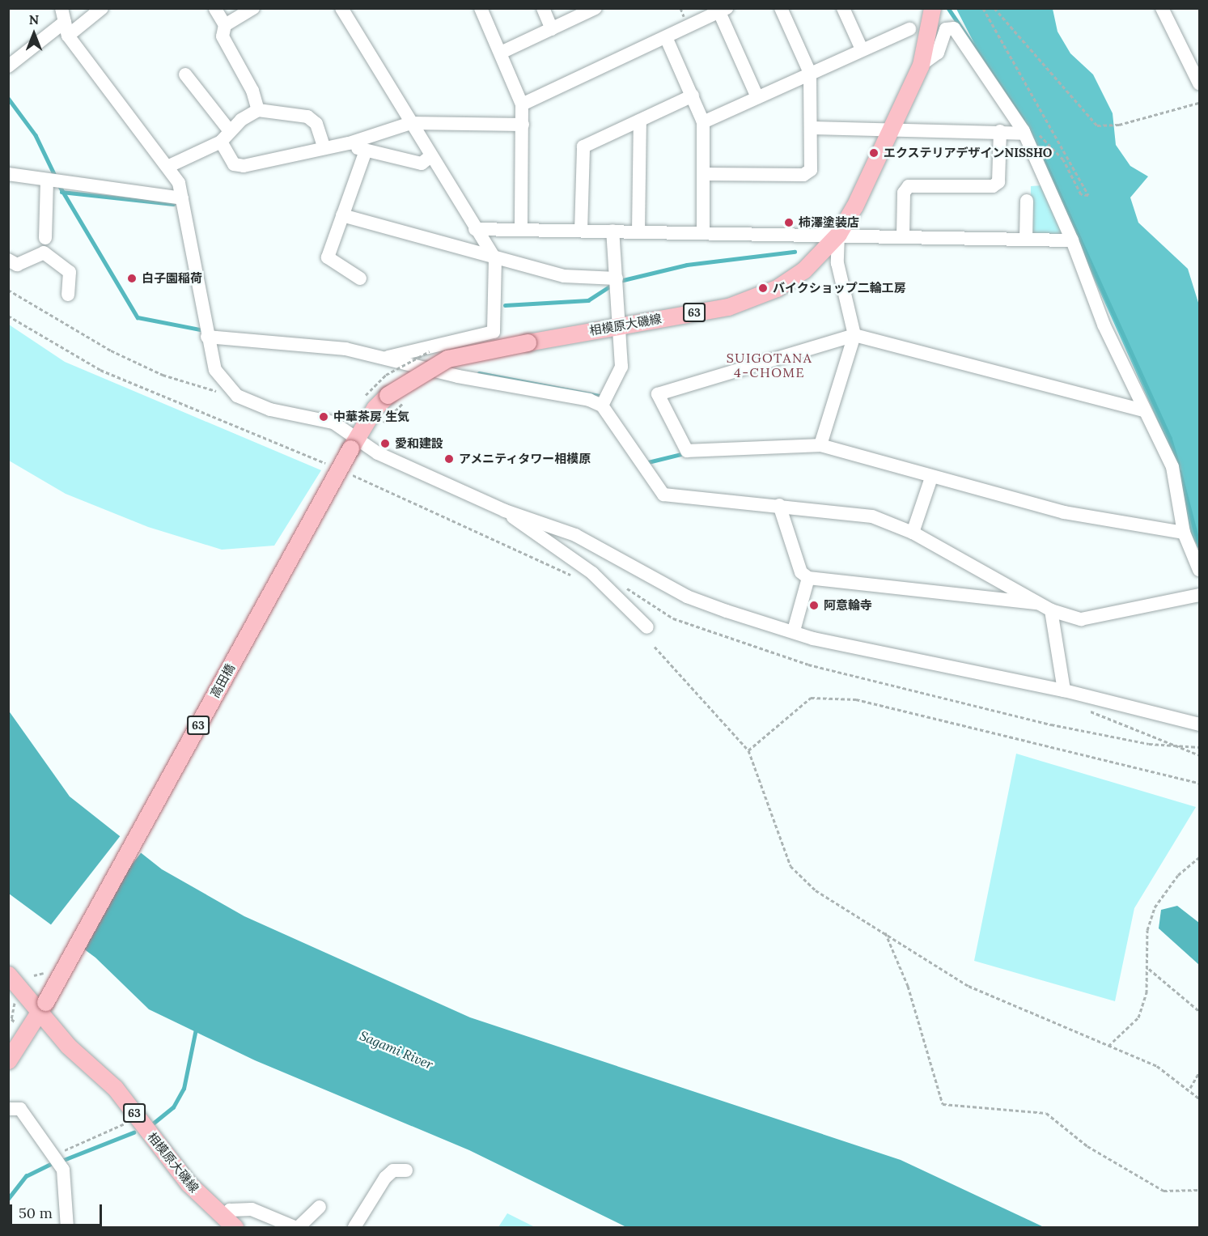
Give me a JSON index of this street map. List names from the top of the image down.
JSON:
{
  "streets": {
    "main road": ["63", "相模原大磯線", "高田橋"]
  },
  "crossings": [
    ["相模原大磯線", "高田橋"]
  ],
  "districts": ["SUIGOTANA 4-CHOME"],
  "water": ["Sagami River"],
  "places": [
    "エクステリアデザインNISSHO",
    "柿澤塗装店",
    "白子園稲荷",
    "バイクショップ二輪工房",
    "中華茶房 生気",
    "愛和建設",
    "アメニティタワー相模原",
    "阿意輪寺"
  ],
  "scale_bar": "50 m",
  "north": "top"
}
